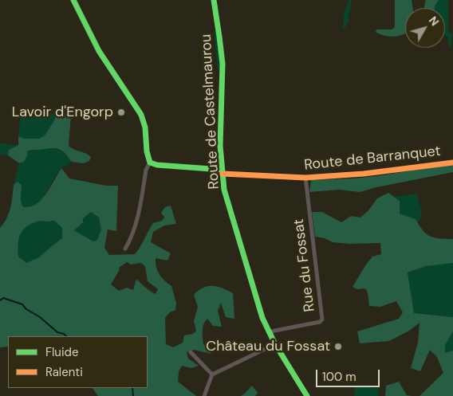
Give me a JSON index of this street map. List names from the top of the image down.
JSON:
{
  "streets": {
    "street": ["Route de Castelmaurou", "Route de Barranquet", "Rue du Fossat"]
  },
  "crossings": [
    ["Route de Castelmaurou", "Route de Barranquet"],
    ["Route de Castelmaurou", "Rue du Fossat"],
    ["Route de Barranquet", "Rue du Fossat"]
  ],
  "places": ["Lavoir d'Engorp", "Château du Fossat"],
  "legend": ["Fluide", "Ralenti"],
  "scale_bar": "100 m",
  "north": "top right"
}
